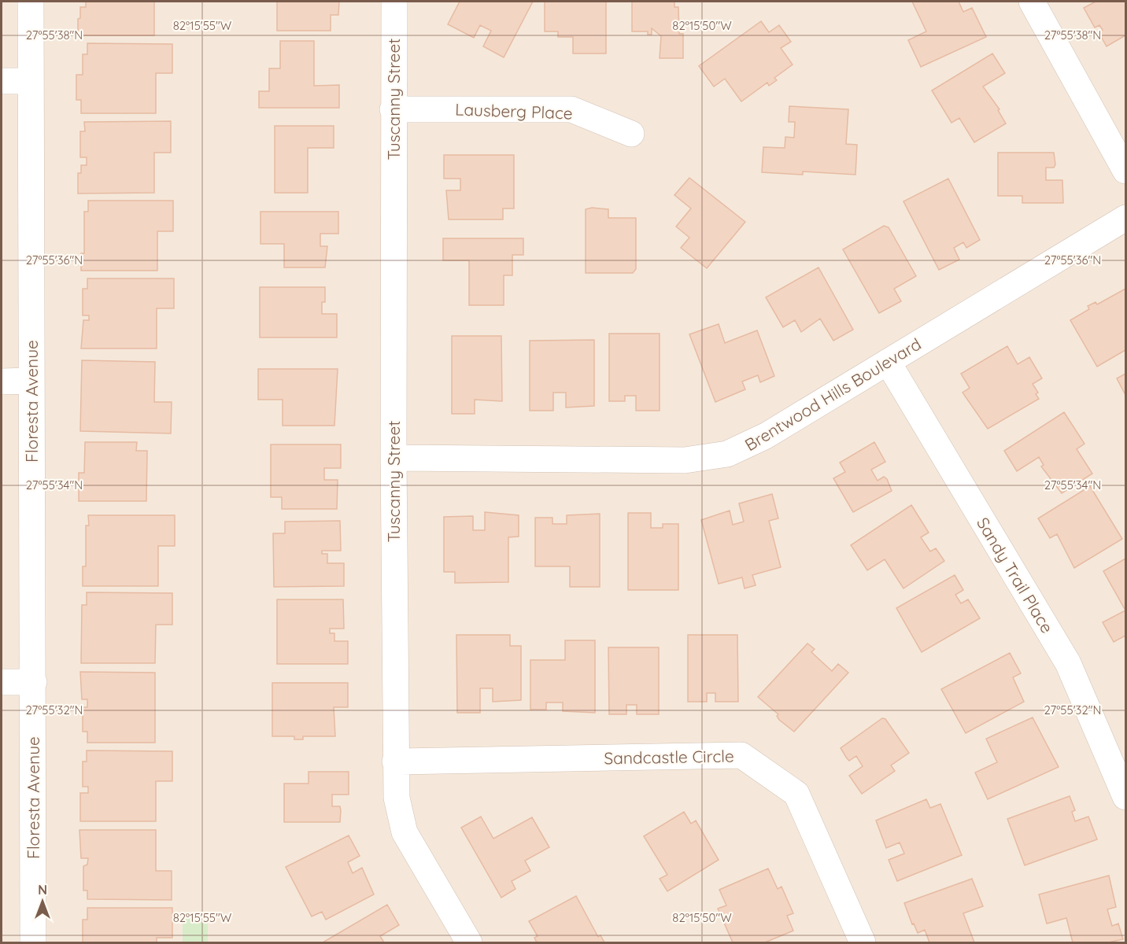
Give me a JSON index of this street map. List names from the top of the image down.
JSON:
{
  "streets": {
    "street": [
      "Tuscanny Street",
      "Lausberg Place",
      "Brentwood Hills Boulevard",
      "Floresta Avenue",
      "Sandy Trail Place",
      "Sandcastle Circle"
    ]
  },
  "crossings": [
    ["Tuscanny Street", "Lausberg Place"],
    ["Tuscanny Street", "Brentwood Hills Boulevard"],
    ["Tuscanny Street", "Sandcastle Circle"],
    ["Brentwood Hills Boulevard", "Sandy Trail Place"]
  ],
  "north": "top",
  "coordinates": [
    "82°15'55\"W",
    "82°15'50\"W",
    "27°55'38\"N",
    "27°55'36\"N",
    "27°55'34\"N",
    "27°55'32\"N"
  ]
}
